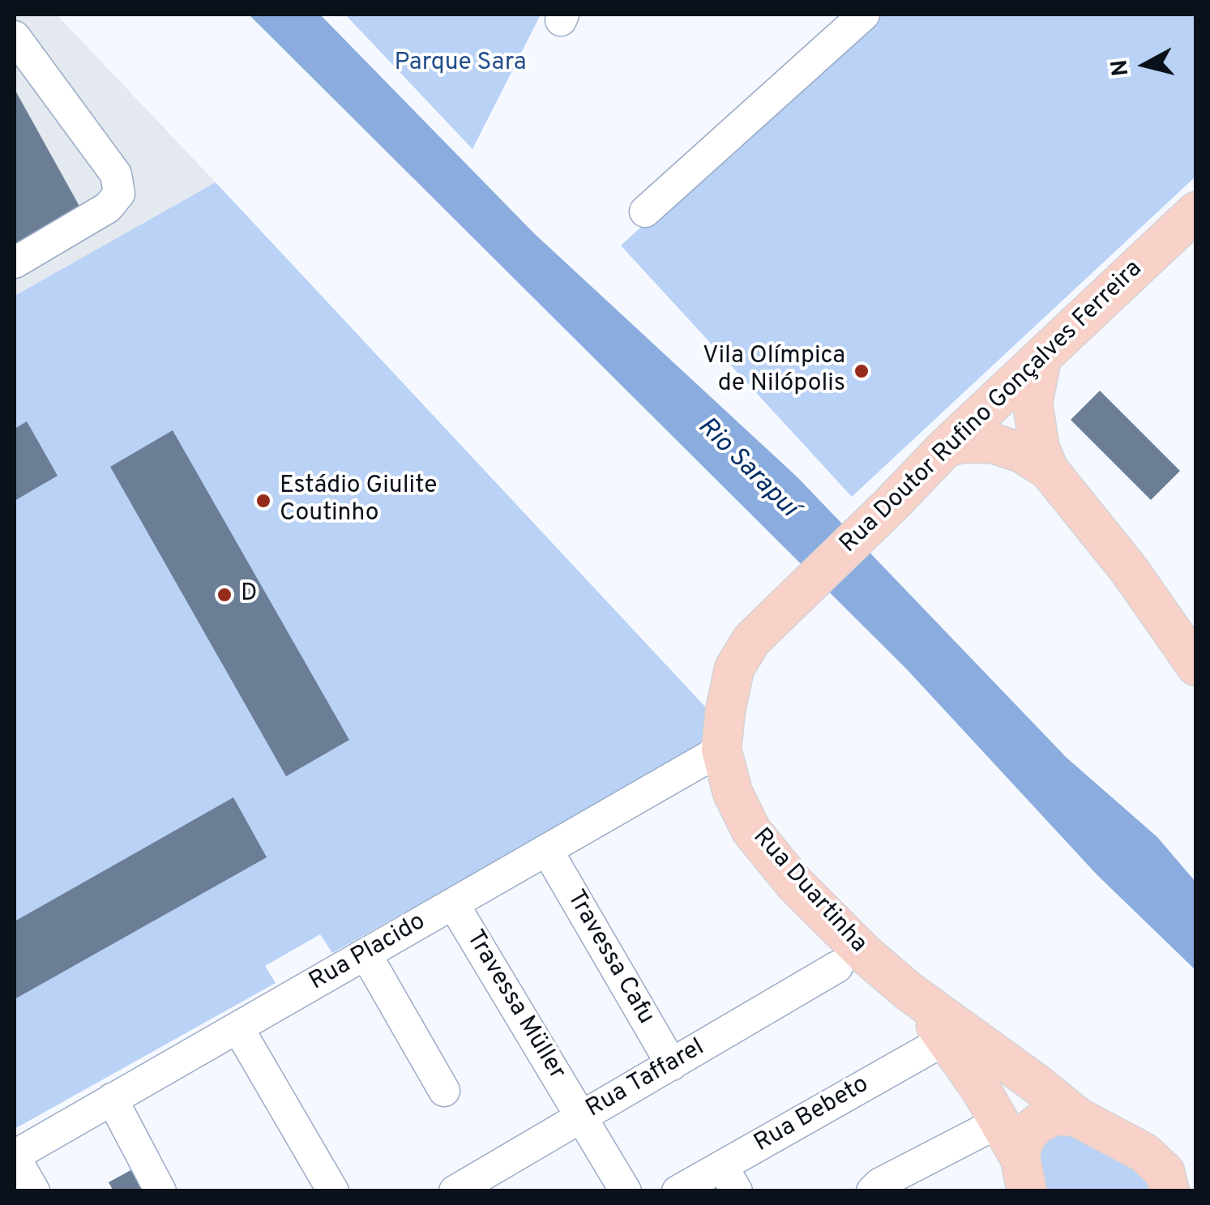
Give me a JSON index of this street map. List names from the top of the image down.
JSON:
{
  "streets": {
    "main road": ["Rua Doutor Rufino Gonçalves Ferreira", "Rua Duartinha"],
    "street": [
      "Rua Placido",
      "Travessa Cafu",
      "Travessa Müller",
      "Rua Taffarel",
      "Rua Bebeto"
    ]
  },
  "crossings": [
    ["Rua Doutor Rufino Gonçalves Ferreira", "Rua Duartinha"],
    ["Rua Duartinha", "Rua Placido"],
    ["Rua Duartinha", "Rua Bebeto"],
    ["Rua Placido", "Travessa Cafu"],
    ["Rua Placido", "Travessa Müller"],
    ["Travessa Cafu", "Rua Taffarel"],
    ["Travessa Müller", "Rua Taffarel"]
  ],
  "water": ["Rio Sarapuí"],
  "parks": ["Parque Sara"],
  "places": ["Vila Olímpica de Nilópolis", "Estádio Giulite Coutinho", "D"],
  "north": "left"
}
